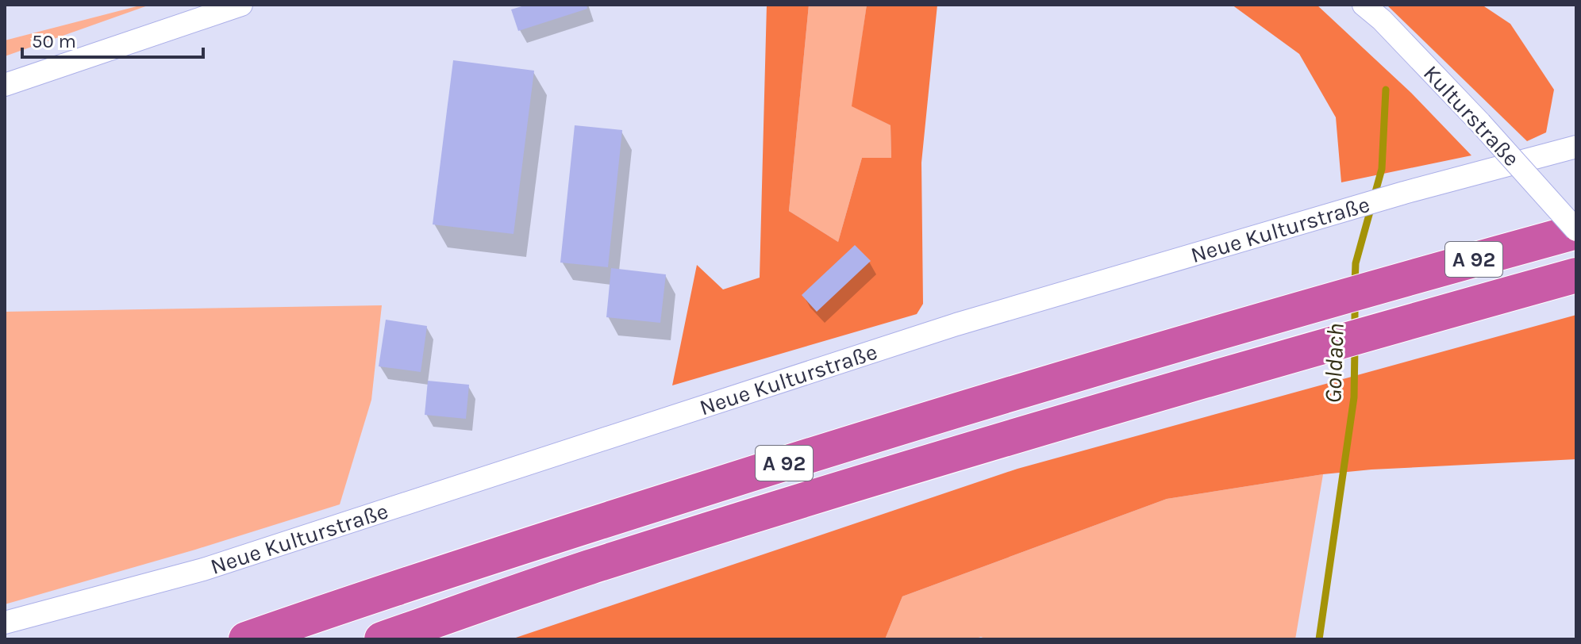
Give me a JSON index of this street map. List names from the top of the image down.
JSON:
{
  "streets": {
    "highway": ["A 92"],
    "street": ["Kulturstraße", "Neue Kulturstraße"]
  },
  "crossings": [
    ["Kulturstraße", "A 92"]
  ],
  "water": ["Goldach"],
  "scale_bar": "50 m"
}
